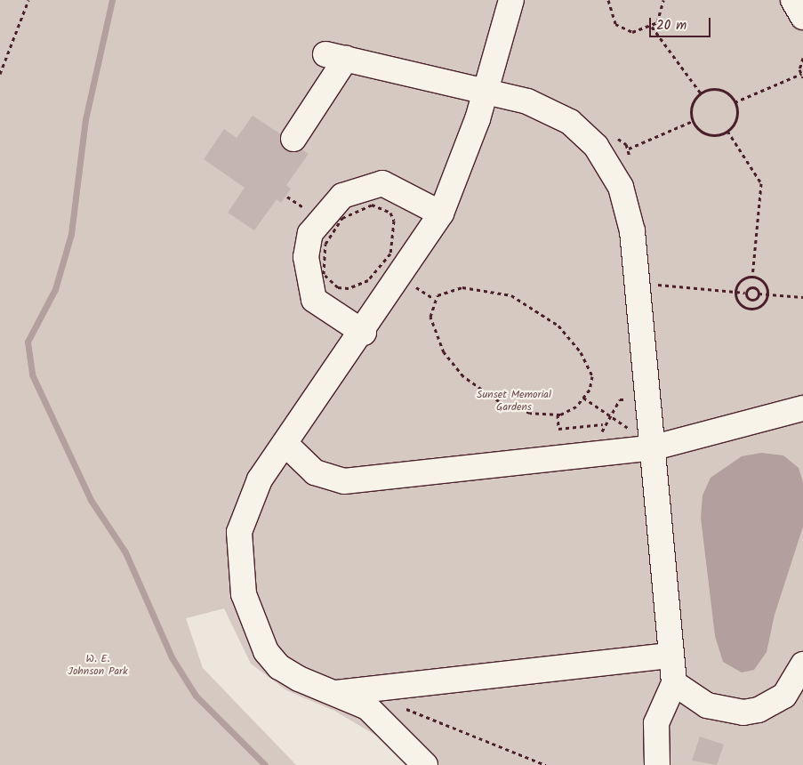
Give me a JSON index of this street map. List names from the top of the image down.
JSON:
{
  "parks": ["Sunset Memorial Gardens", "W. E. Johnson Park"],
  "scale_bar": "20 m"
}
